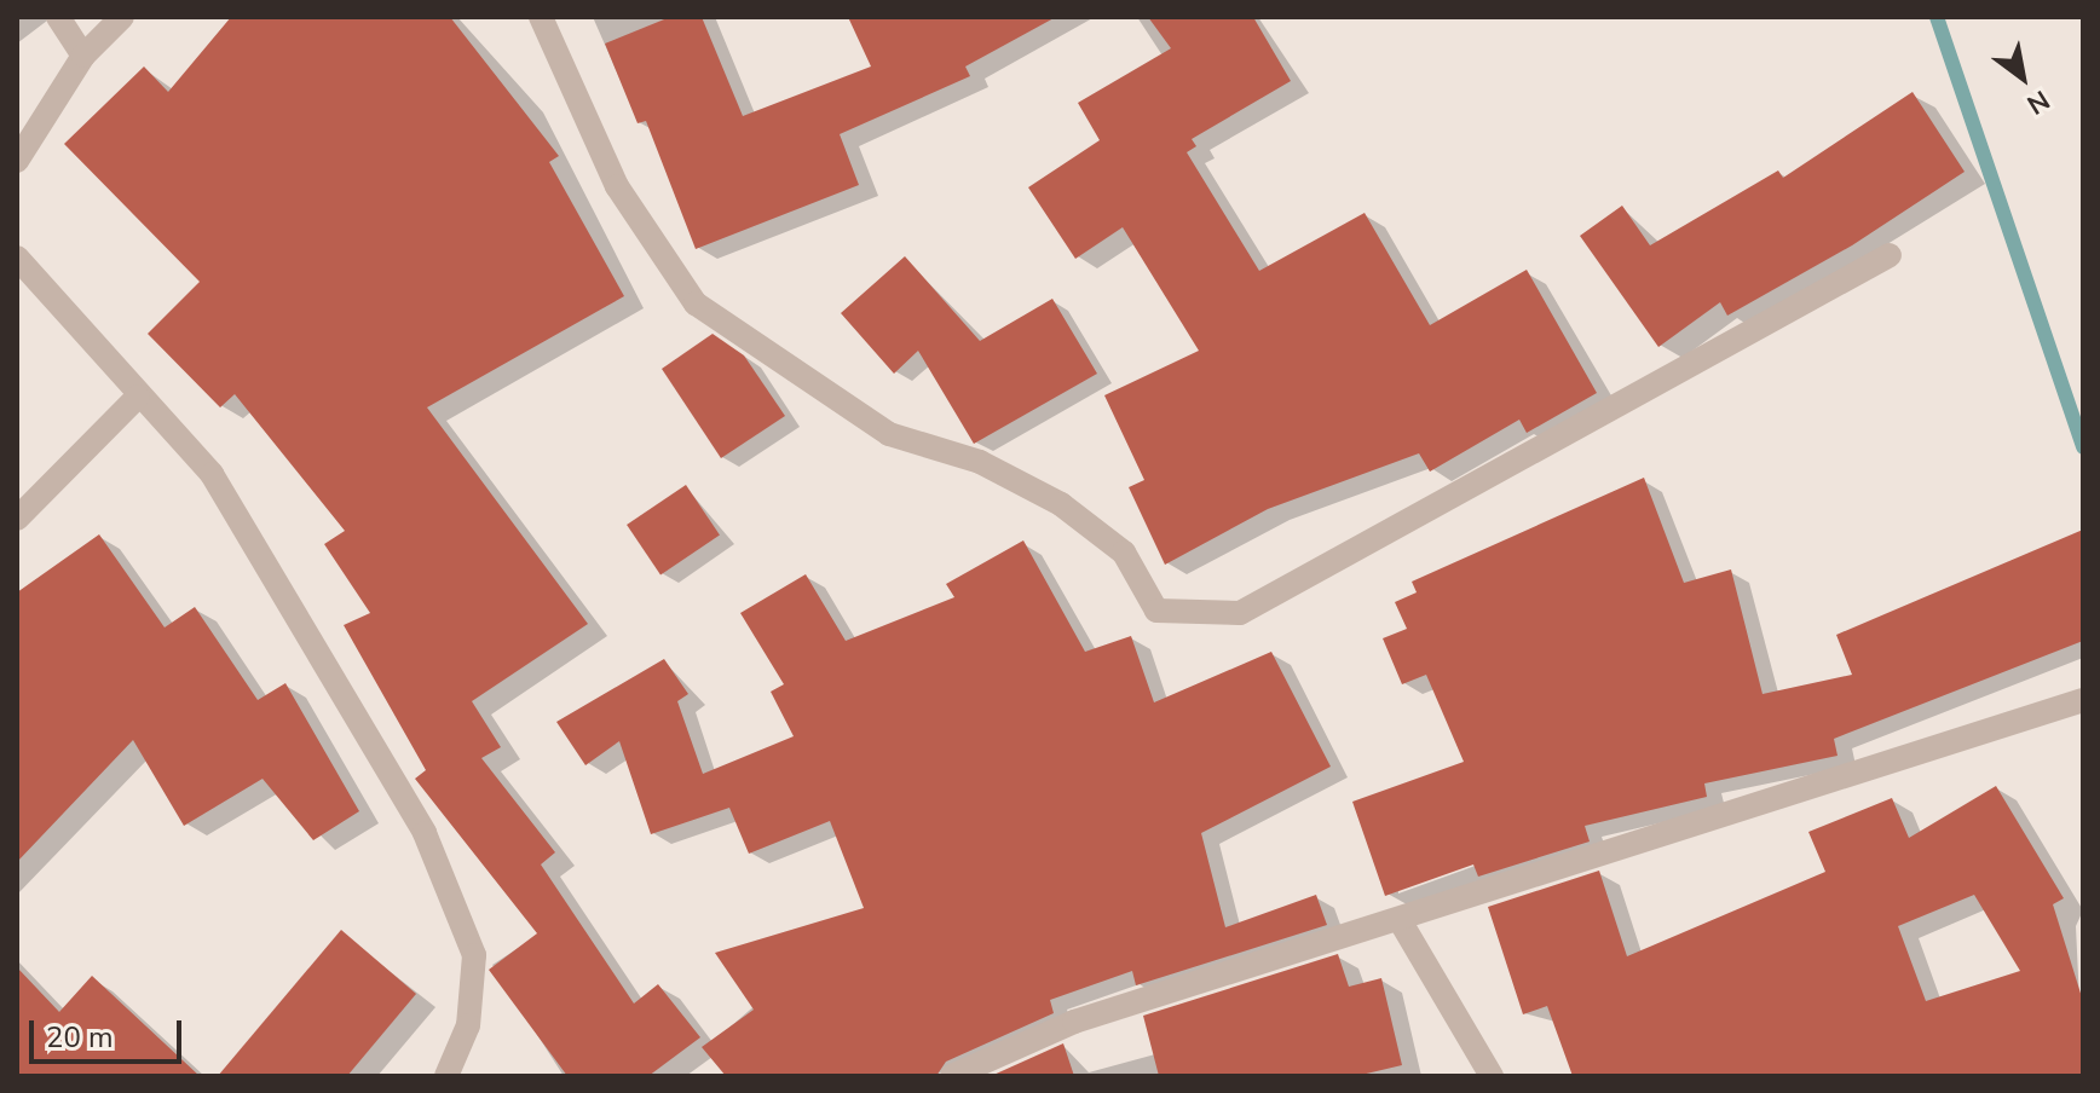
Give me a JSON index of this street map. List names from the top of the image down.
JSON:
{
  "scale_bar": "20 m",
  "north": "bottom right"
}
